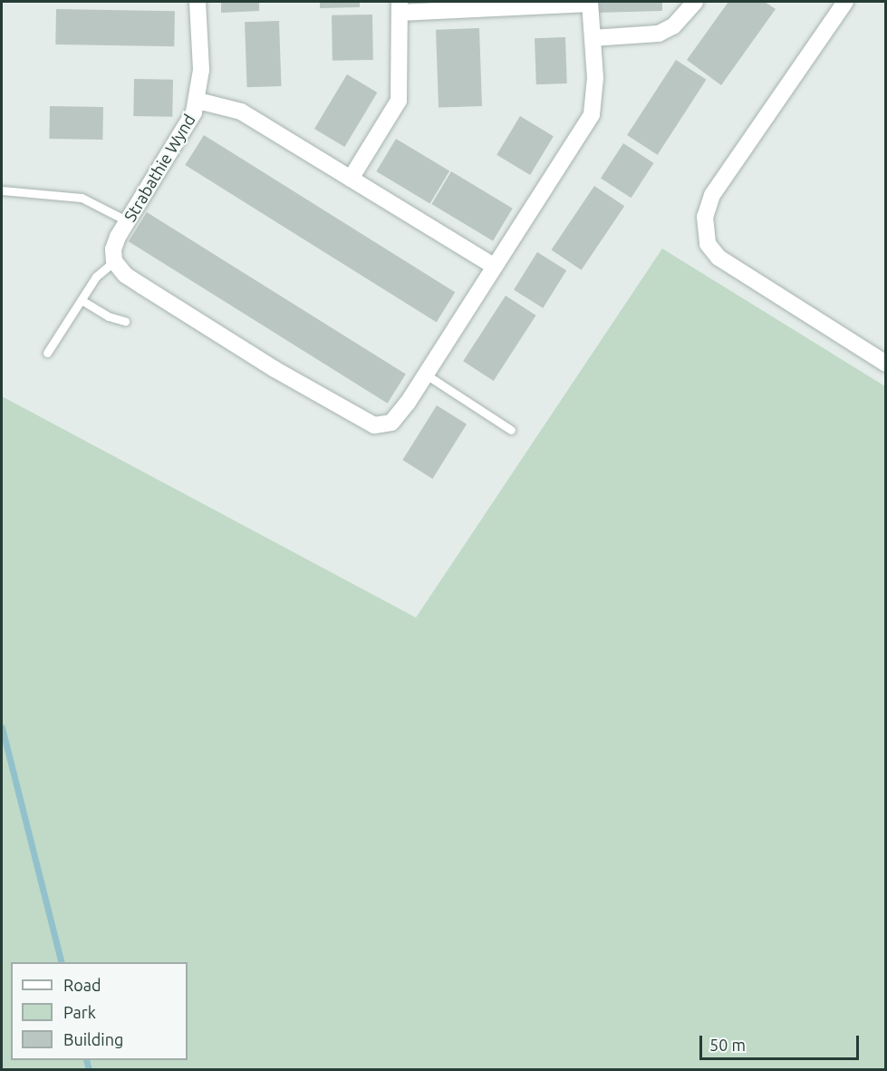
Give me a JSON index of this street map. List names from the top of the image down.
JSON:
{
  "streets": {
    "street": ["Strabathie Wynd"]
  },
  "legend": ["Road", "Park", "Building"],
  "scale_bar": "50 m"
}
